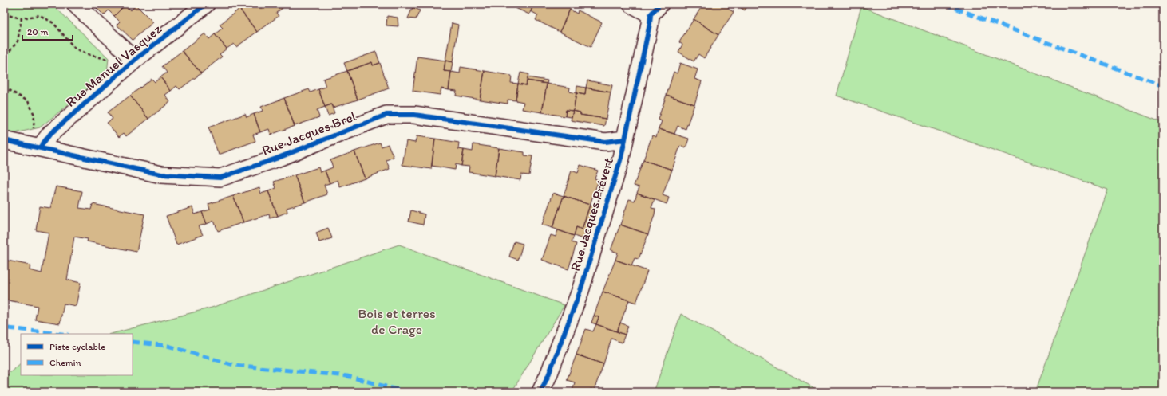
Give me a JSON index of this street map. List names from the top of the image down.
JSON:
{
  "streets": {
    "street": ["Rue Manuel Vasquez", "Rue Jacques Brel", "Rue Jacques Prévert"]
  },
  "crossings": [
    ["Rue Manuel Vasquez", "Rue Jacques Brel"],
    ["Rue Jacques Brel", "Rue Jacques Prévert"]
  ],
  "parks": ["Bois et terres de Crage"],
  "legend": ["Piste cyclable", "Chemin"],
  "scale_bar": "20 m"
}
